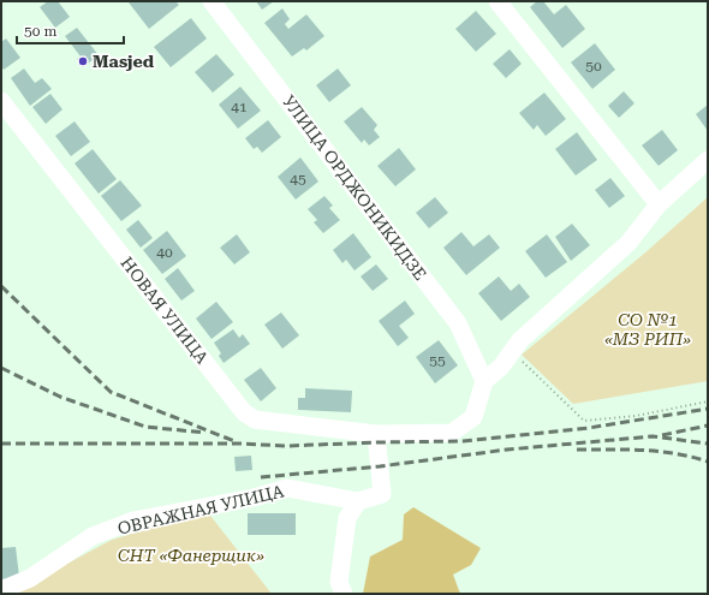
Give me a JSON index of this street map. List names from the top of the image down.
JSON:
{
  "streets": {
    "street": ["УЛИЦА ОРДЖОНИКИДЗЕ", "НОВАЯ УЛИЦА", "ОВРАЖНАЯ УЛИЦА"]
  },
  "crossings": [
    ["УЛИЦА ОРДЖОНИКИДЗЕ", "НОВАЯ УЛИЦА"],
    ["НОВАЯ УЛИЦА", "ОВРАЖНАЯ УЛИЦА"]
  ],
  "parks": ["СО №1 «МЗ РИП»", "СНТ «Фанерщик»"],
  "places": ["Masjed"],
  "house_numbers": [
    "50",
    "41",
    "45",
    "40",
    "55"
  ],
  "scale_bar": "50 m"
}
